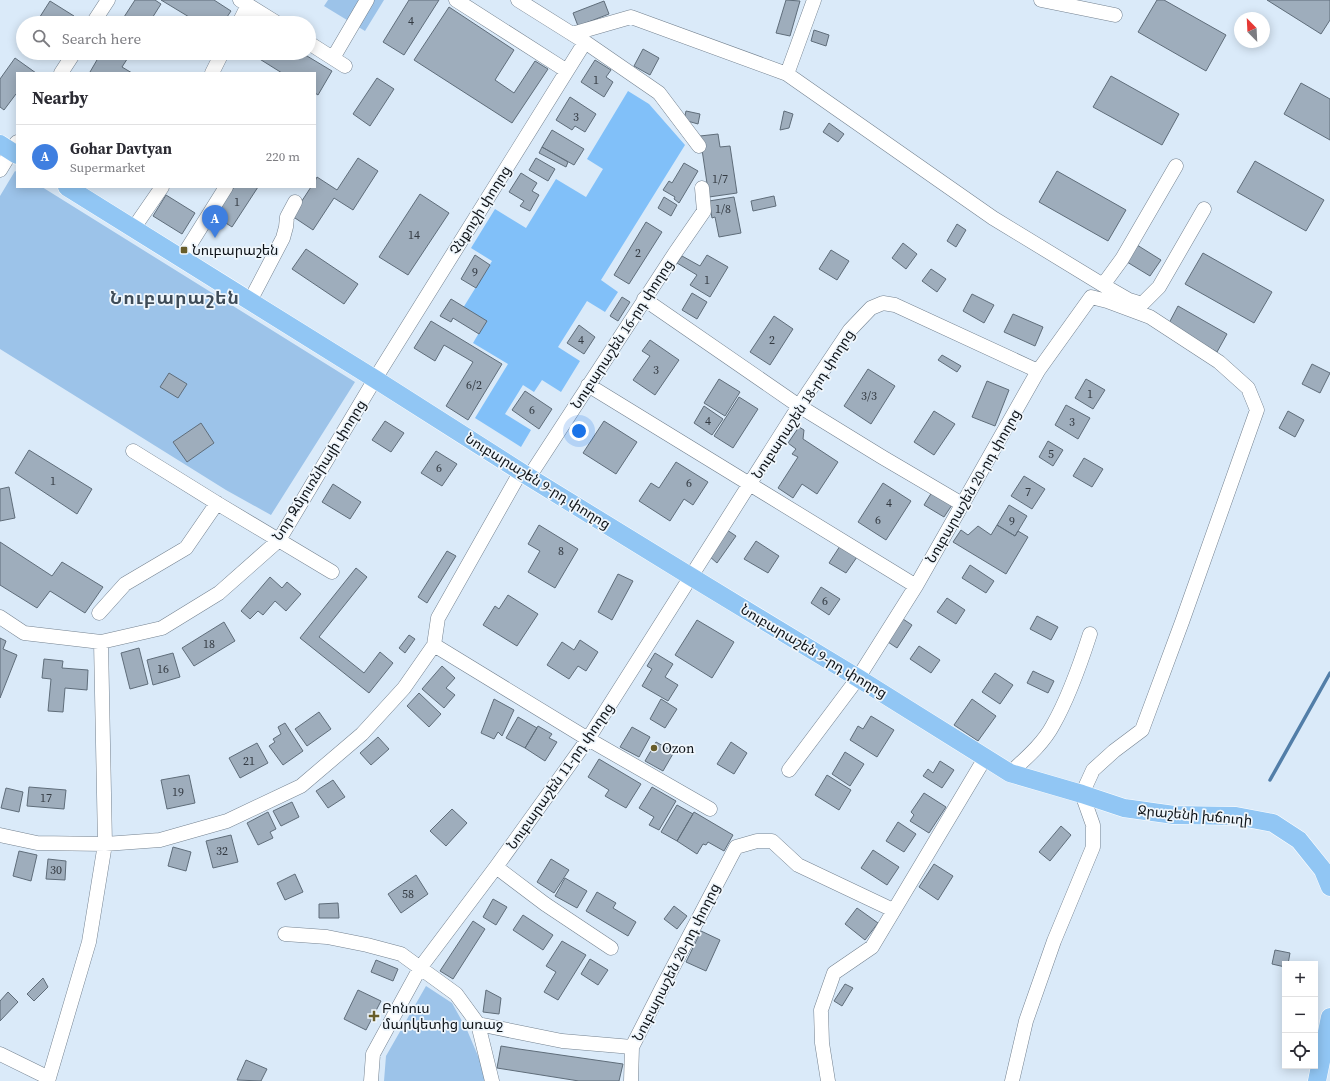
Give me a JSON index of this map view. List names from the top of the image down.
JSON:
{
  "streets": {
    "main road": ["Նուբարաշեն 9-րդ փողոց", "Ջրաշենի խճուղի"],
    "street": [
      "Չնքուշի փողոց",
      "Նուբարաշեն 16-րդ փողոց",
      "Նուբարաշեն 18-րդ փողոց",
      "Նոր Զմյուռնիայի փողոց",
      "Նուբարաշեն 20-րդ փողոց",
      "Նուբարաշեն 11-րդ փողոց"
    ]
  },
  "crossings": [
    ["Չնքուշի փողոց", "Նոր Զմյուռնիայի փողոց"],
    ["Չնքուշի փողոց", "Նուբարաշեն 9-րդ փողոց"],
    ["Նուբարաշեն 16-րդ փողոց", "Նուբարաշեն 9-րդ փողոց"],
    ["Նուբարաշեն 18-րդ փողոց", "Նուբարաշեն 9-րդ փողոց"],
    ["Նուբարաշեն 18-րդ փողոց", "Նուբարաշեն 20-րդ փողոց"],
    ["Նուբարաշեն 18-րդ փողոց", "Նուբարաշեն 11-րդ փողոց"],
    ["Նոր Զմյուռնիայի փողոց", "Նուբարաշեն 9-րդ փողոց"],
    ["Նուբարաշեն 9-րդ փողոց", "Նուբարաշեն 20-րդ փողոց"],
    ["Նուբարաշեն 9-րդ փողոց", "Նուբարաշեն 11-րդ փողոց"],
    ["Նուբարաշեն 9-րդ փողոց", "Ջրաշենի խճուղի"],
    ["Նուբարաշեն 20-րդ փողոց", "Ջրաշենի խճուղի"]
  ],
  "districts": ["Նուբարաշեն"],
  "places": {
    "transit": ["Նուբարաշեն"],
    "other": ["Ozon"],
    "health": ["Բոնուս մարկետից առաջ"]
  },
  "house_numbers": [
    "4",
    "1",
    "3",
    "1/7",
    "1",
    "1/8",
    "14",
    "2",
    "9",
    "1",
    "4",
    "2",
    "3",
    "6/2",
    "1",
    "3/3",
    "6",
    "4",
    "3",
    "5",
    "6",
    "1",
    "6",
    "7",
    "4",
    "6",
    "9",
    "8",
    "6",
    "18",
    "16",
    "21",
    "19",
    "17",
    "32",
    "30",
    "58"
  ],
  "north": "top left",
  "page": {
    "search": "Search here",
    "heading": "Nearby",
    "list": [
      {
        "mark": "A",
        "name": "Gohar Davtyan",
        "note": "Supermarket",
        "value": "220 m"
      }
    ],
    "pins": "A",
    "map_buttons": ["+", "−"]
  }
}
